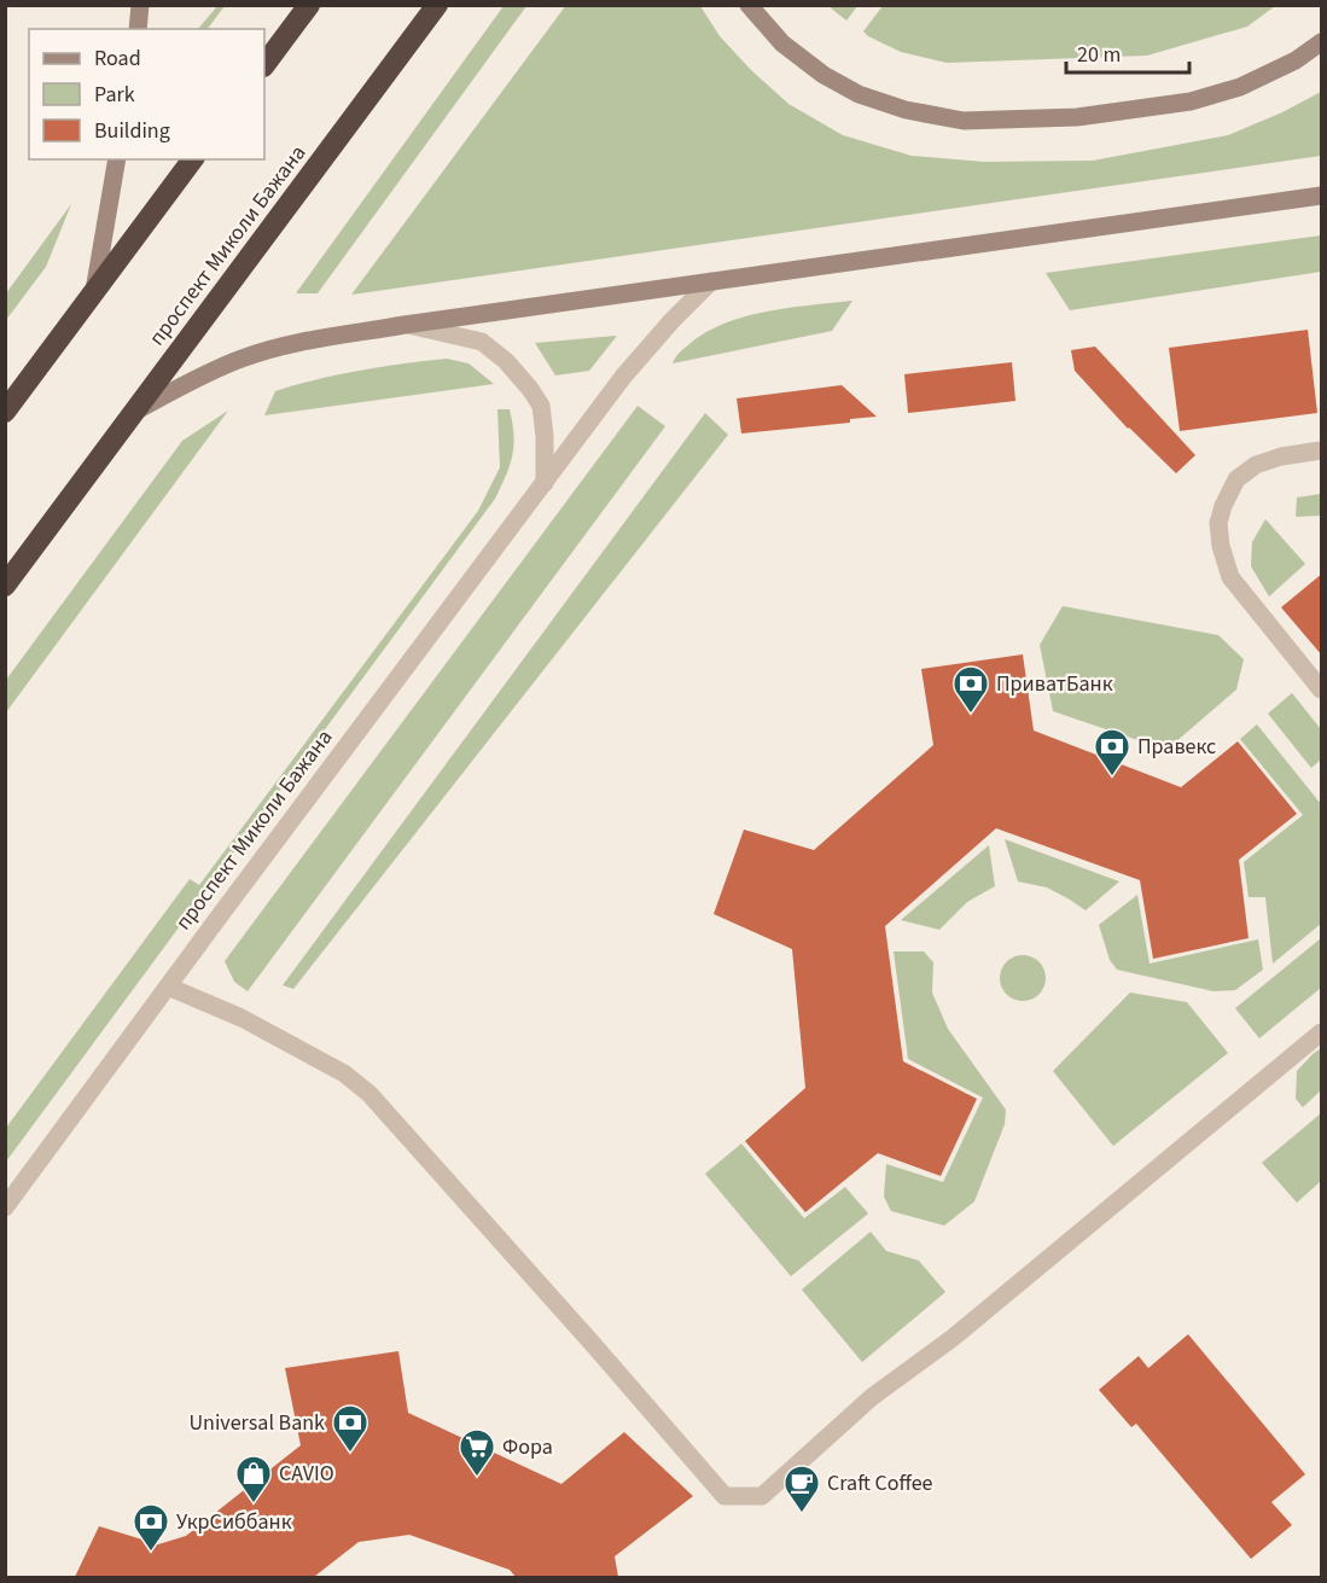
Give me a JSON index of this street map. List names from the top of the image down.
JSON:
{
  "streets": {
    "highway": ["проспект Миколи Бажана"]
  },
  "places": {
    "bank": [
      "ПриватБанк",
      "Правекс",
      "Universal Bank",
      "УкрСиббанк"
    ],
    "supermarket": ["Фора"],
    "shop": ["CAVIO"],
    "cafe": ["Craft Coffee"]
  },
  "legend": ["Road", "Park", "Building"],
  "scale_bar": "20 m"
}
